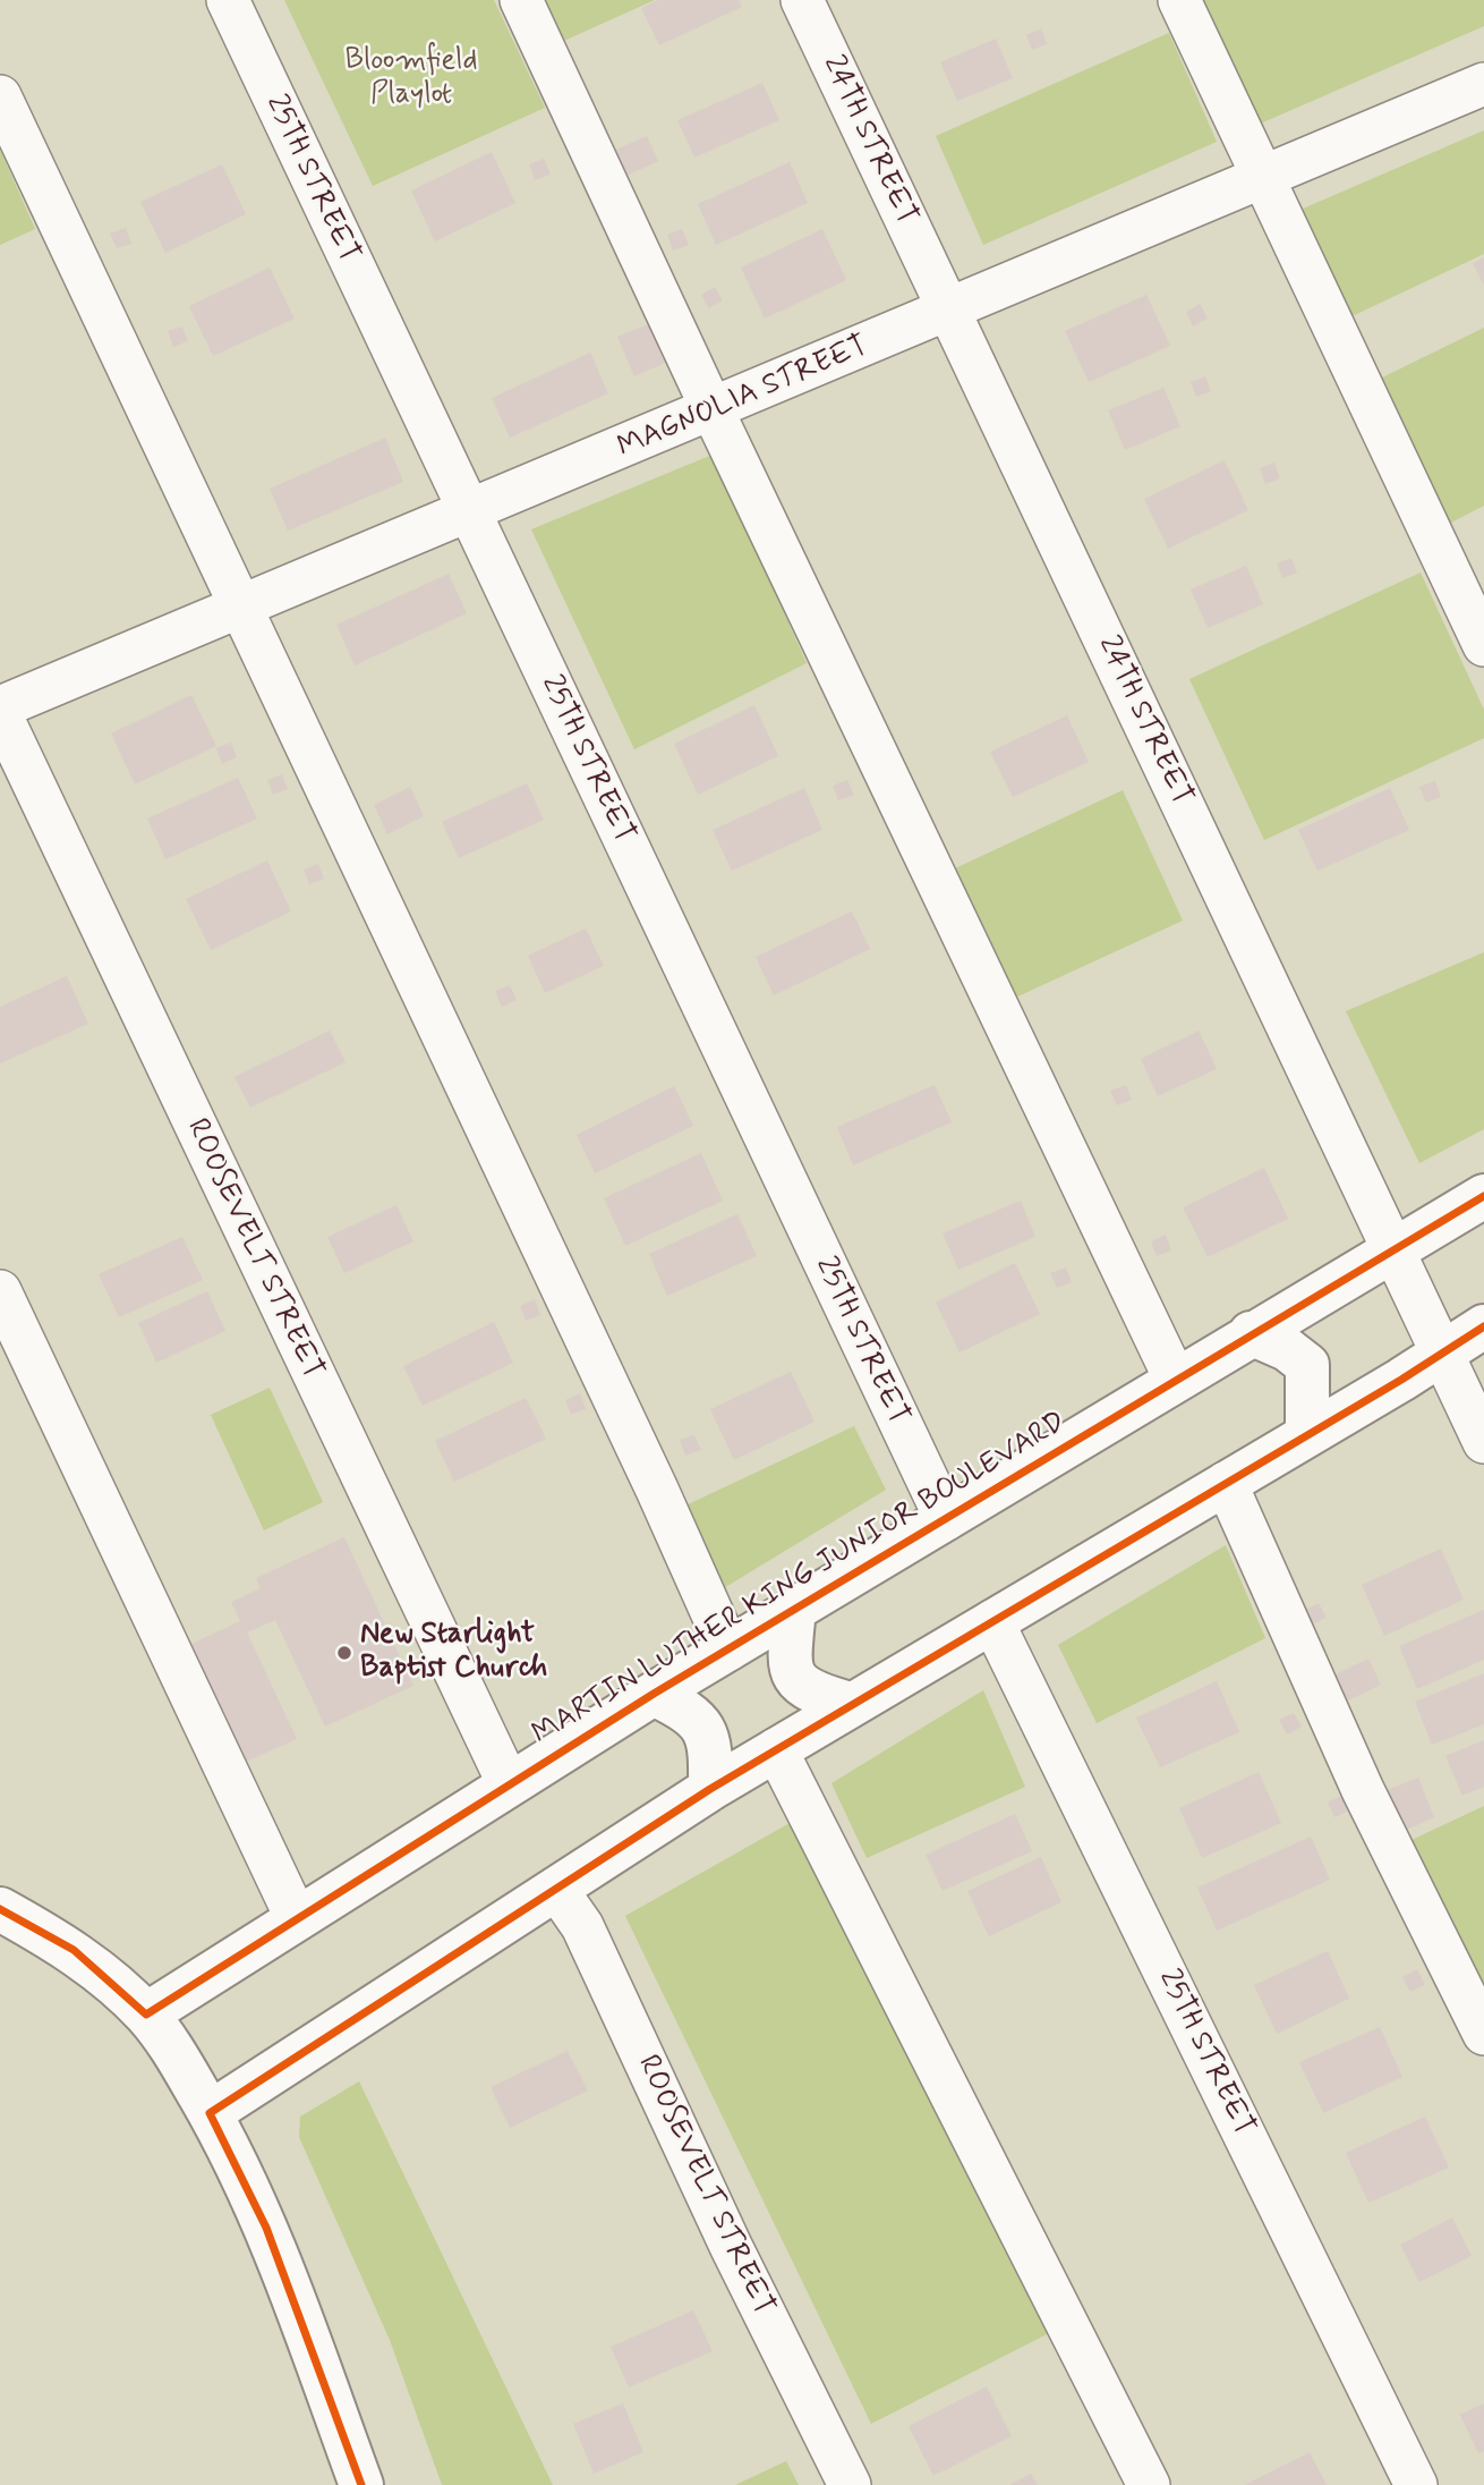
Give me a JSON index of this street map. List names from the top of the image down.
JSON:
{
  "streets": {
    "main road": ["MARTIN LUTHER KING JUNIOR BOULEVARD"],
    "street": [
      "24TH STREET",
      "25TH STREET",
      "MAGNOLIA STREET",
      "ROOSEVELT STREET"
    ]
  },
  "crossings": [
    ["24TH STREET", "MAGNOLIA STREET"],
    ["24TH STREET", "MARTIN LUTHER KING JUNIOR BOULEVARD"],
    ["25TH STREET", "MAGNOLIA STREET"],
    ["25TH STREET", "MARTIN LUTHER KING JUNIOR BOULEVARD"],
    ["MAGNOLIA STREET", "ROOSEVELT STREET"],
    ["ROOSEVELT STREET", "MARTIN LUTHER KING JUNIOR BOULEVARD"]
  ],
  "parks": ["Bloomfield Playlot"],
  "places": ["New Starlight Baptist Church"]
}
